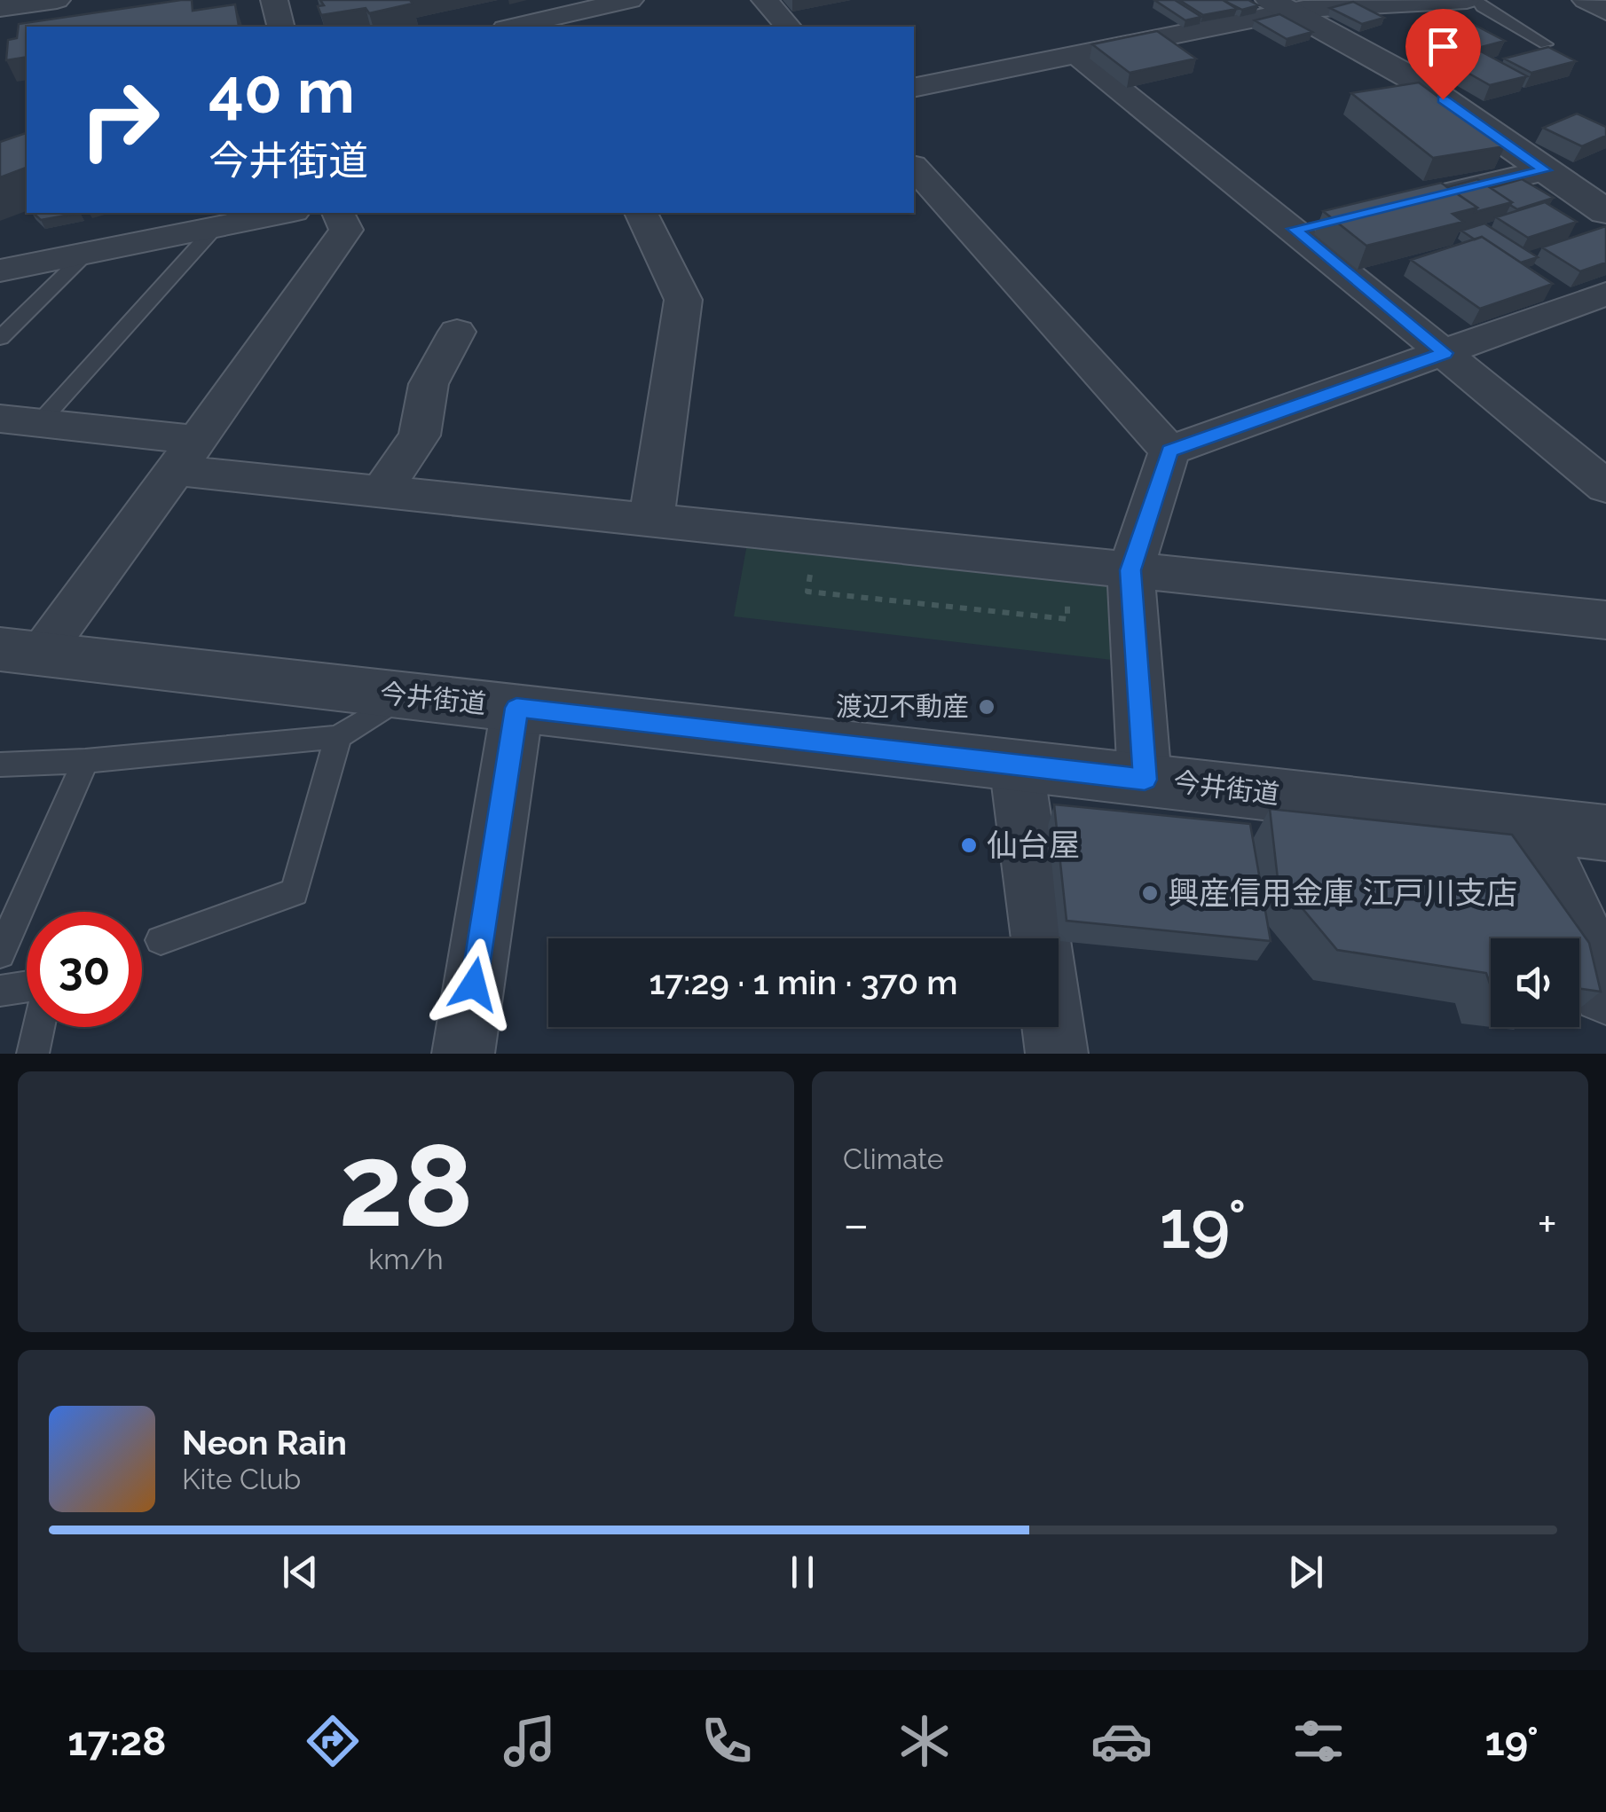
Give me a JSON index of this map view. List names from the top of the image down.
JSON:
{
  "streets": {
    "street": ["今井街道"]
  },
  "places": ["渡辺不動産", "仙台屋", "興産信用金庫 江戸川支店"],
  "page": {
    "turn": ["40 m", "今井街道"],
    "limit": "30",
    "trip": "17:29 · 1 min · 370 m",
    "tile": [
      ["28", "km/h"],
      "Climate"
    ],
    "heat": ["−", "19°", "+"],
    "song": ["Neon Rain", "Kite Club"],
    "tabs": ["17:28", "19°"]
  }
}
